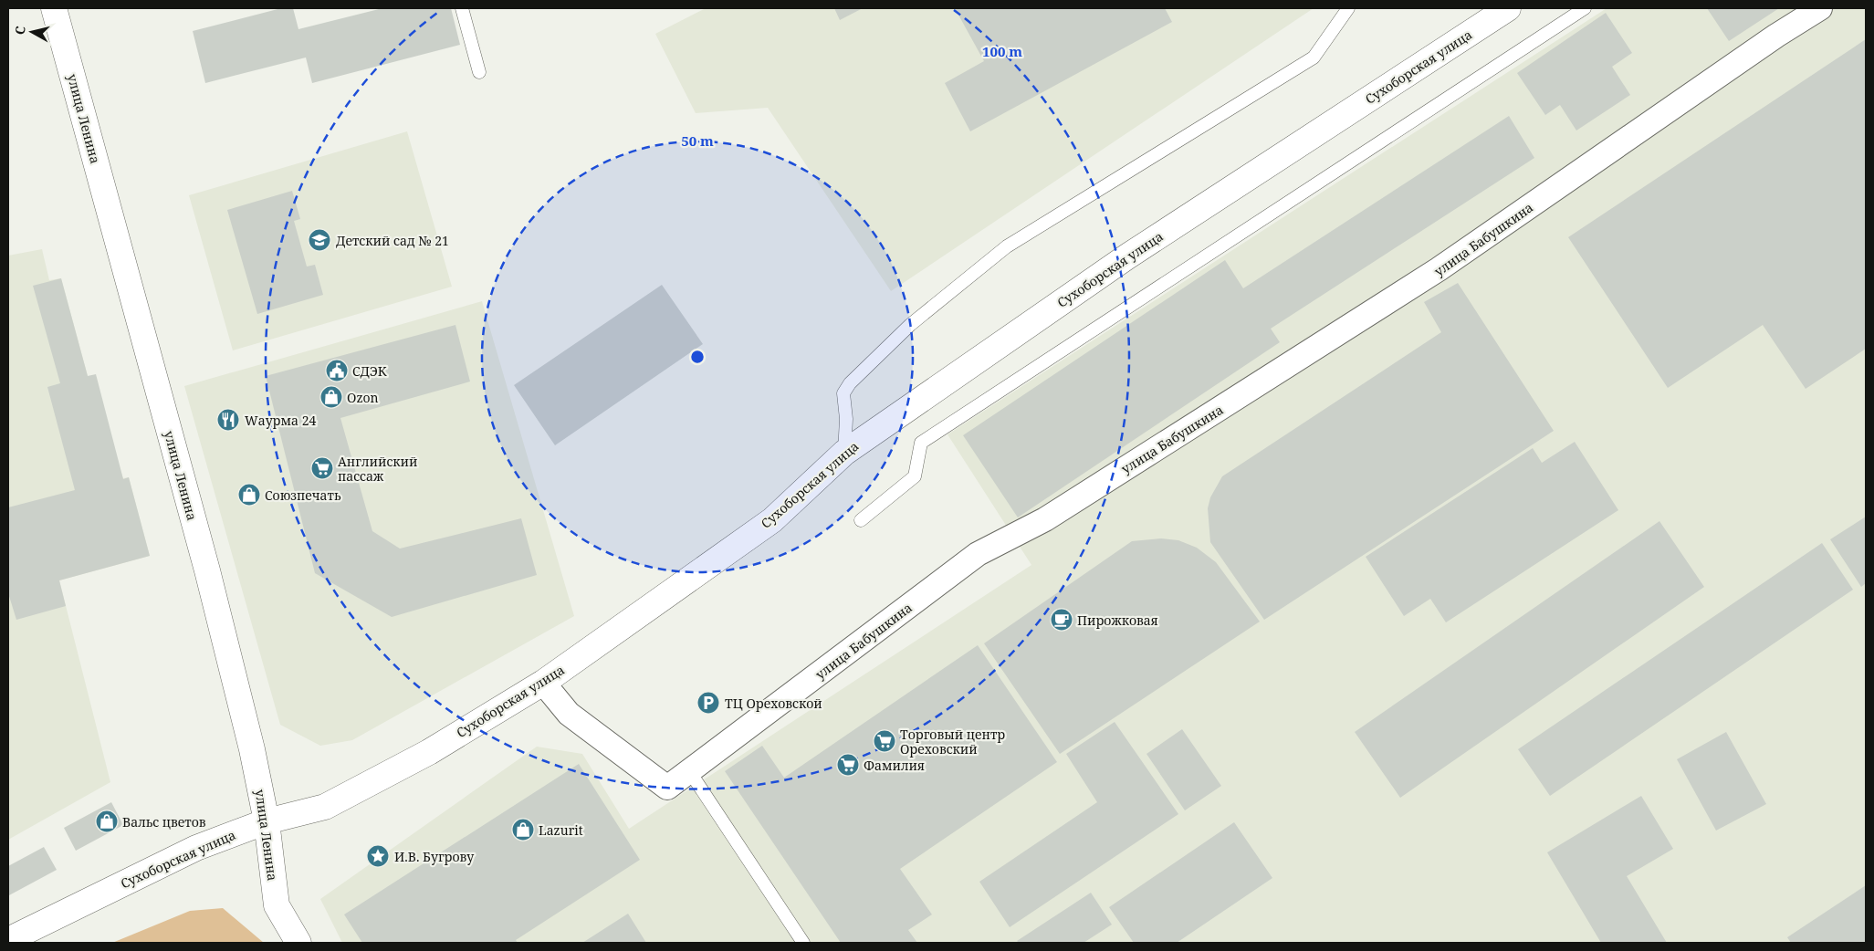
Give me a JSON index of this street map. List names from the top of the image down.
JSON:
{
  "streets": {
    "main road": ["Сухоборская улица", "улица Ленина"],
    "street": ["улица Бабушкина"]
  },
  "crossings": [
    ["Сухоборская улица", "улица Ленина"],
    ["Сухоборская улица", "улица Бабушкина"]
  ],
  "places": {
    "school or university": ["Детский сад № 21"],
    "public building": ["СДЭК"],
    "shop": [
      "Ozon",
      "Союзпечать",
      "Вальс цветов",
      "Lazurit"
    ],
    "restaurant": ["Wаурма 24"],
    "supermarket": ["Английский пассаж", "Торговый центр Ореховский", "Фамилия"],
    "cafe": ["Пирожковая"],
    "parking": ["ТЦ Ореховской"],
    "place": ["И.В. Бугрову"]
  },
  "north": "left",
  "rings": ["100 m", "50 m"]
}
